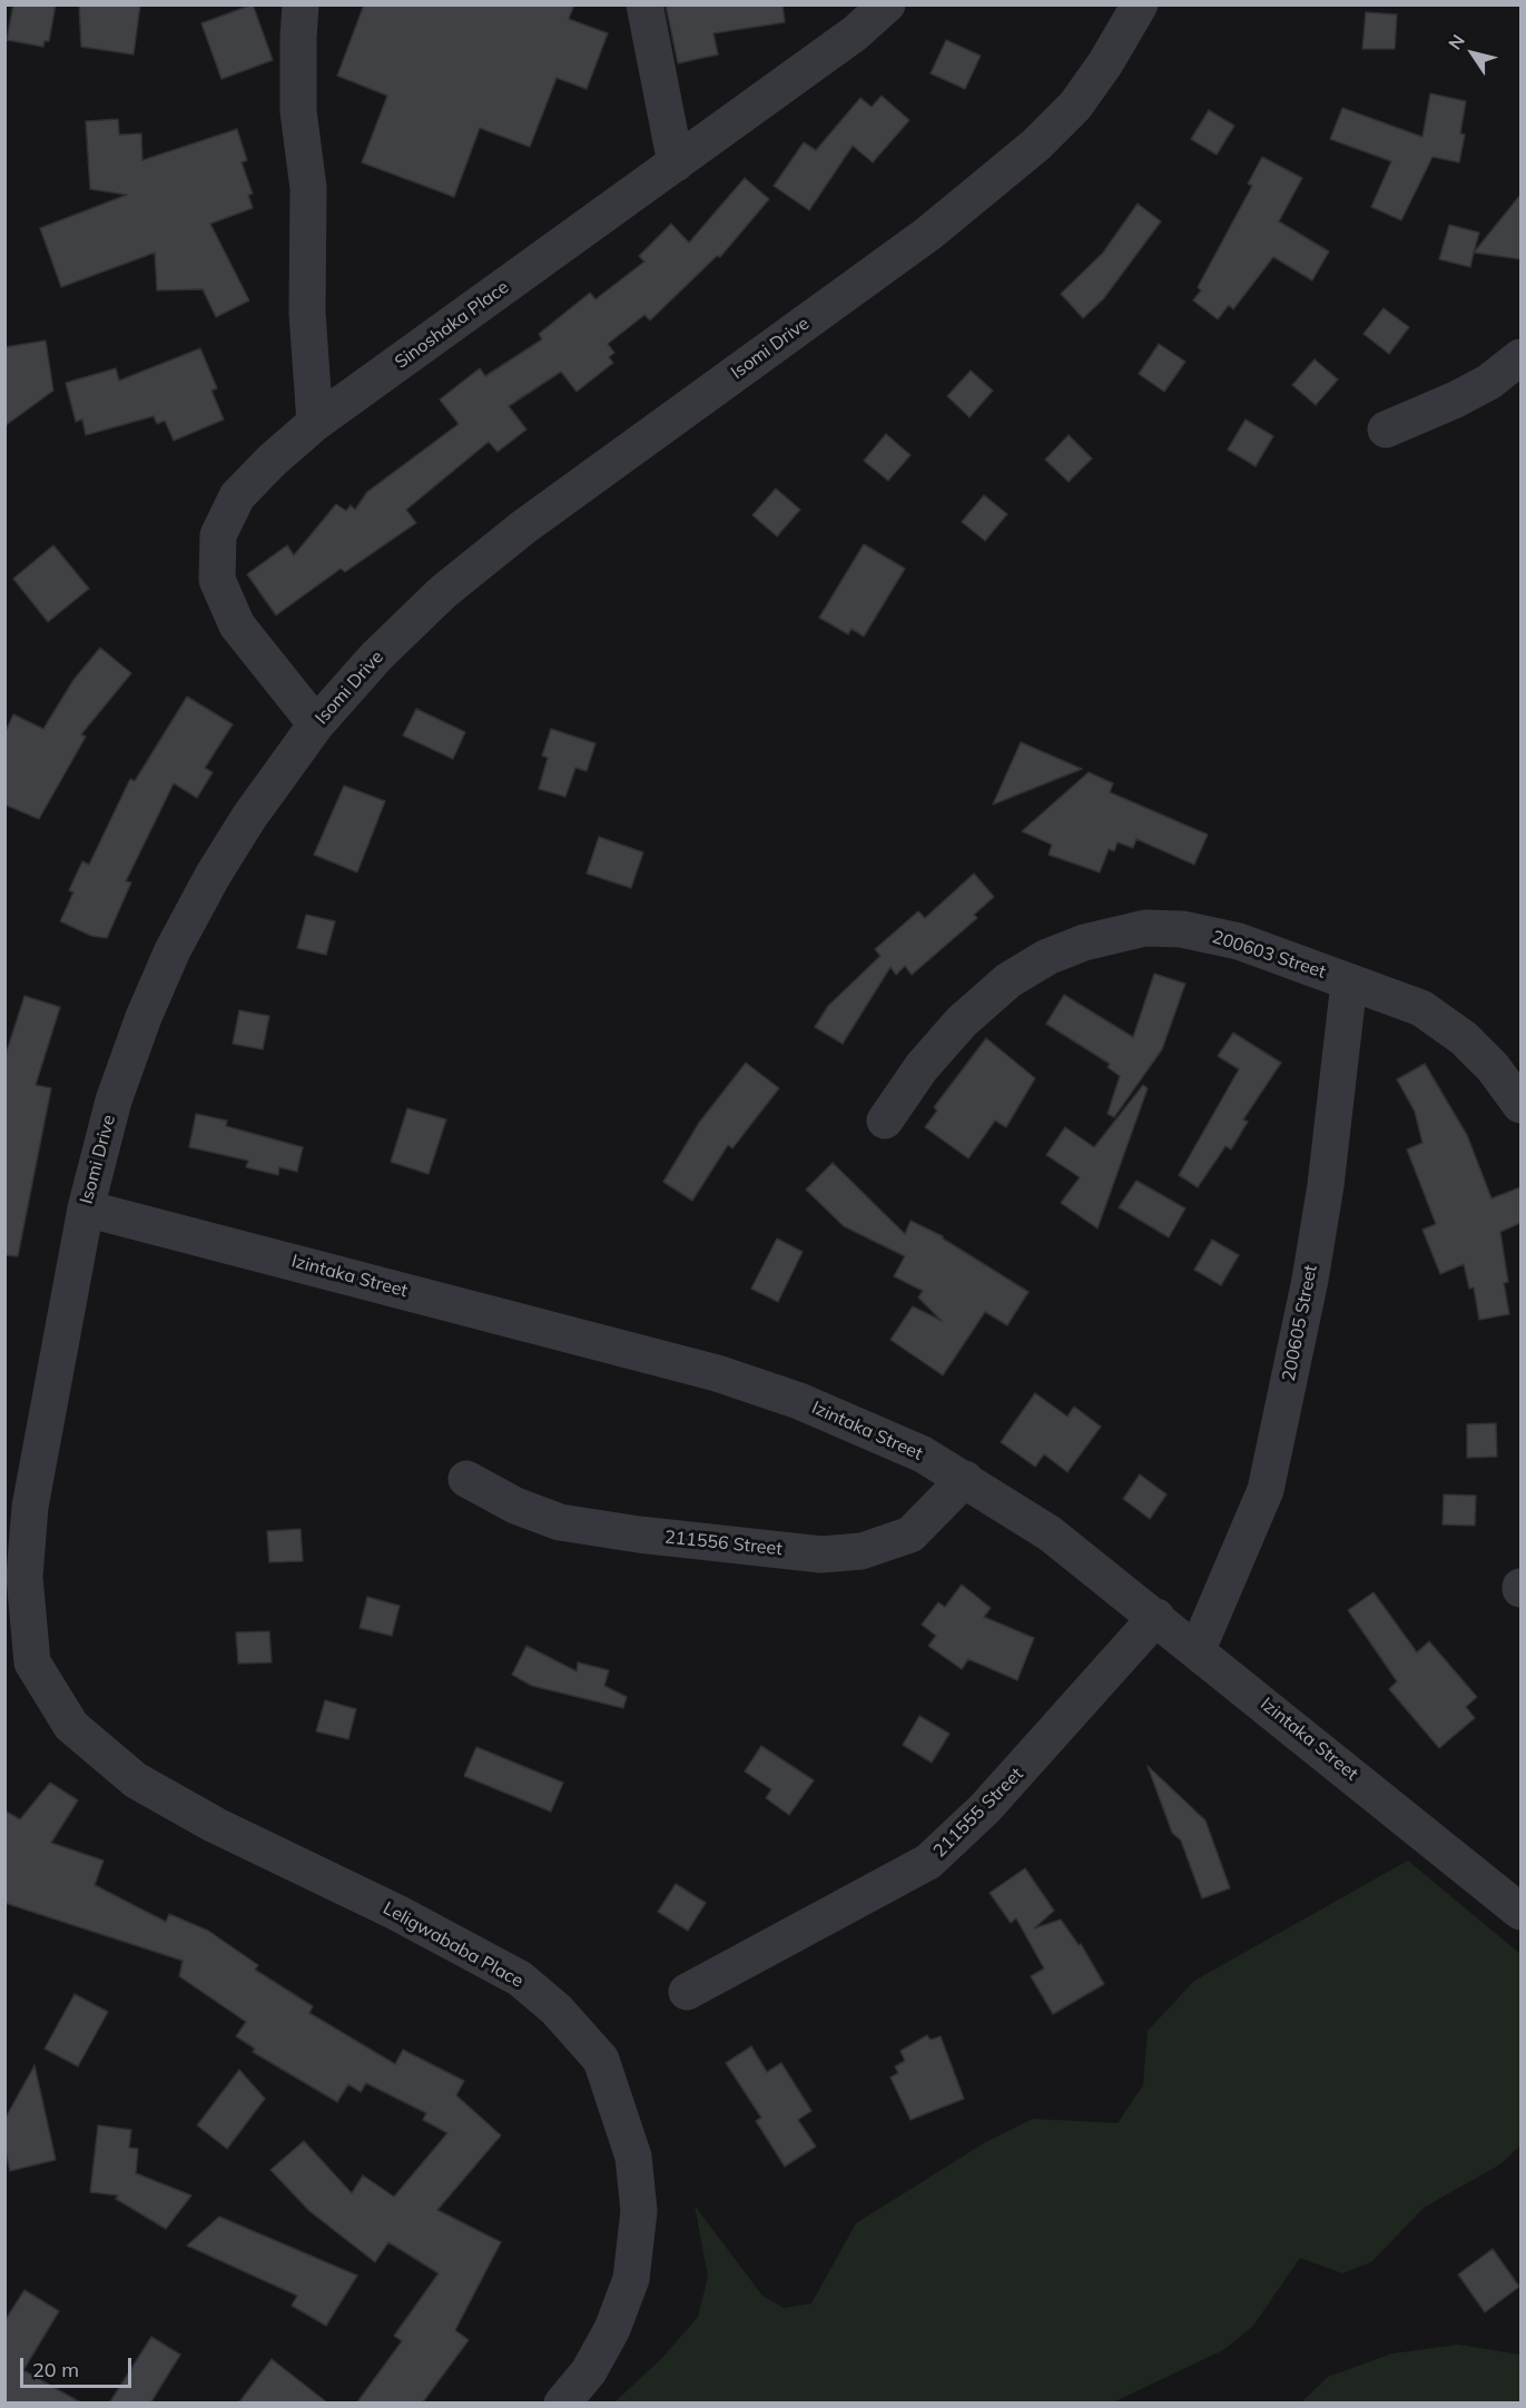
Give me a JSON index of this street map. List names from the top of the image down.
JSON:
{
  "streets": {
    "street": [
      "Sinoshaka Place",
      "Isomi Drive",
      "200603 Street",
      "Izintaka Street",
      "200605 Street",
      "211556 Street",
      "211555 Street",
      "Leligwababa Place"
    ]
  },
  "crossings": [
    ["Sinoshaka Place", "Isomi Drive"],
    ["Isomi Drive", "Izintaka Street"],
    ["Isomi Drive", "Leligwababa Place"],
    ["200603 Street", "200605 Street"],
    ["Izintaka Street", "200605 Street"],
    ["Izintaka Street", "211556 Street"],
    ["Izintaka Street", "211555 Street"]
  ],
  "scale_bar": "20 m",
  "north": "top left"
}
